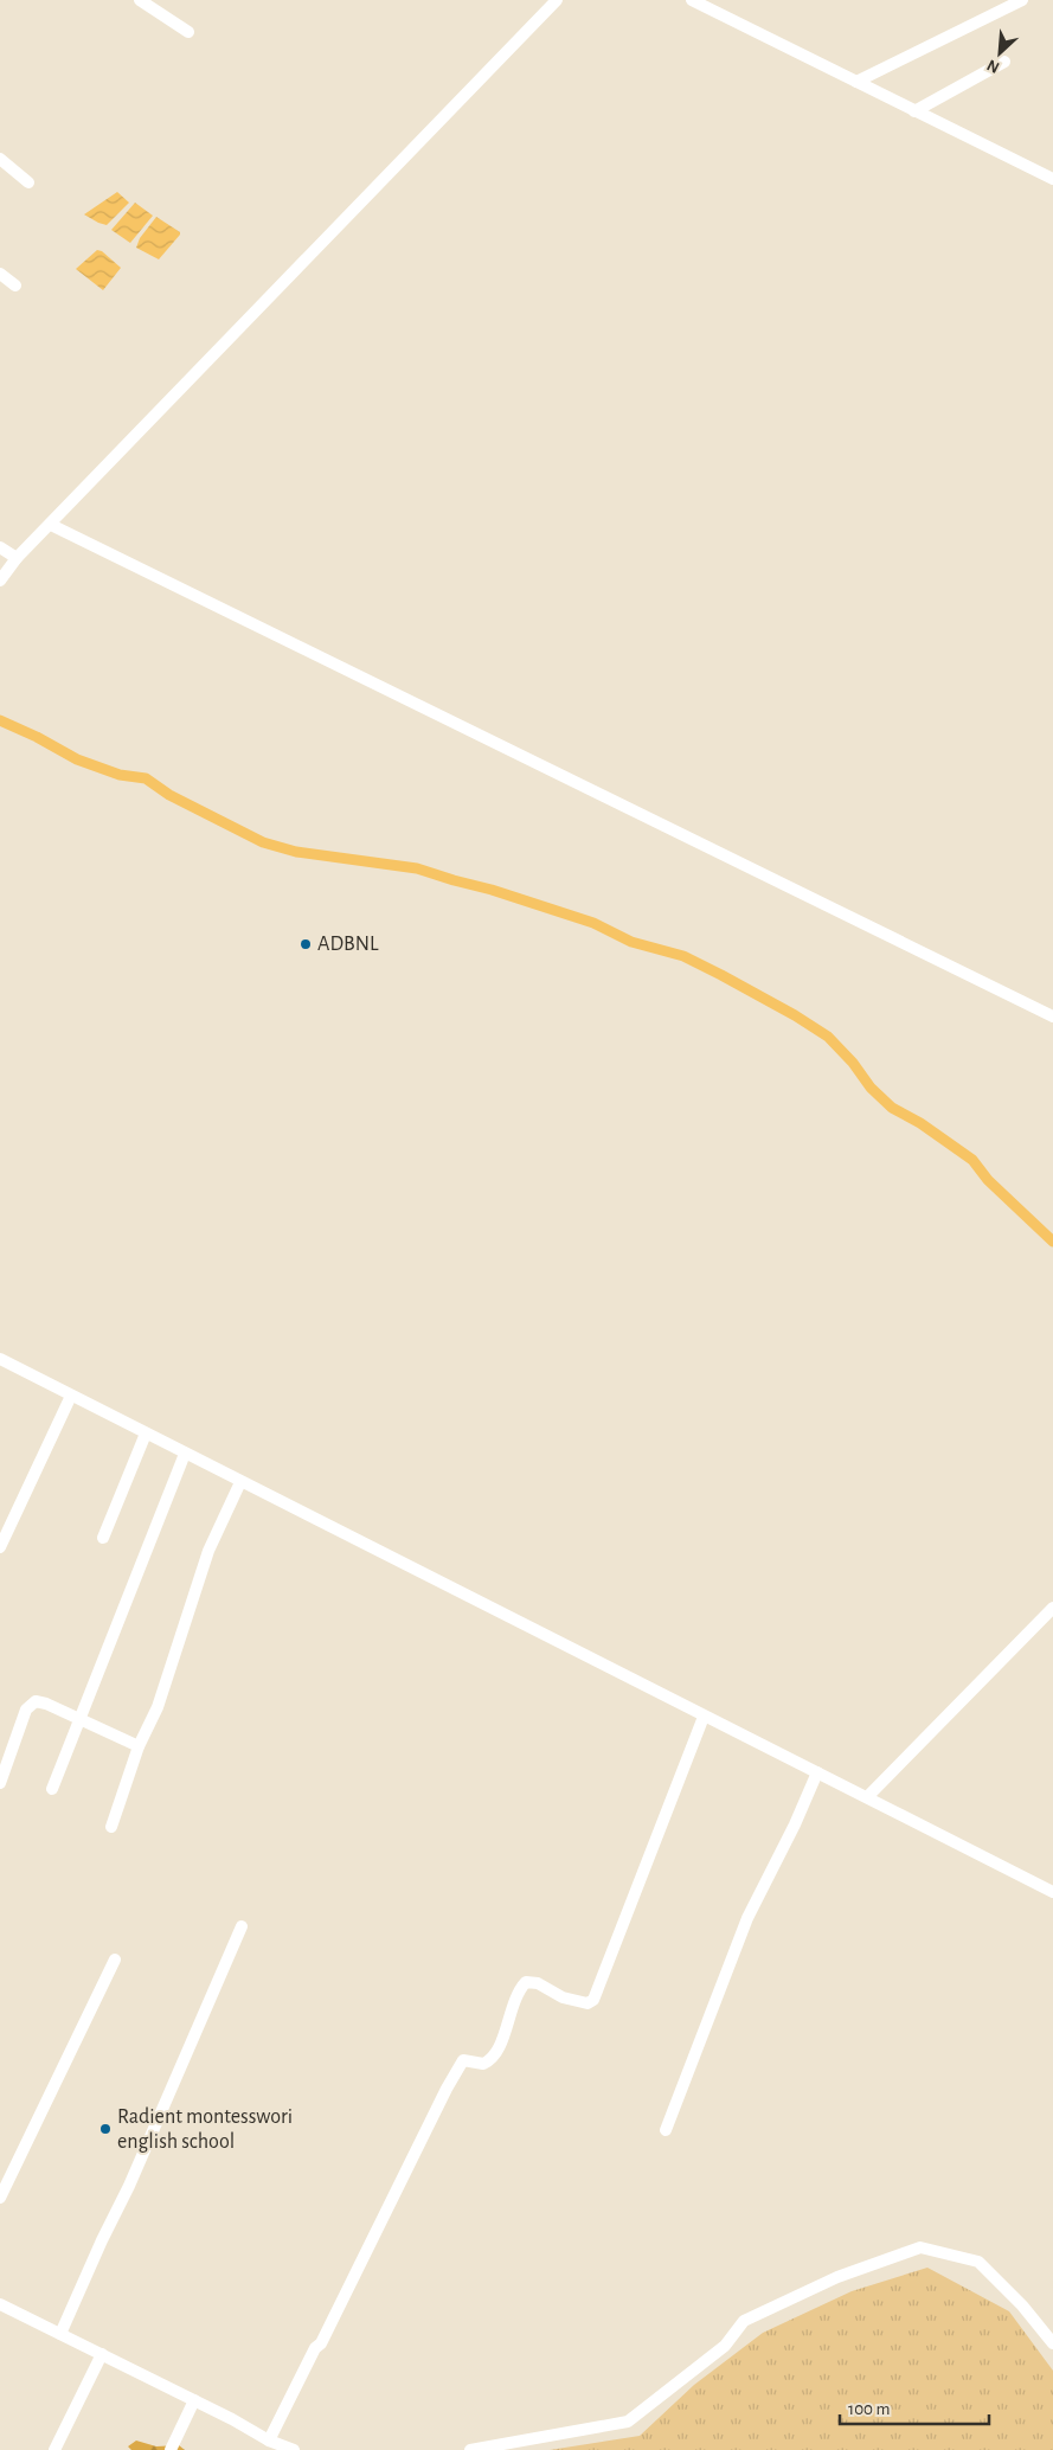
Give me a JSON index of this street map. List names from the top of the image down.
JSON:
{
  "places": ["ADBNL", "Radient montesswori english school"],
  "scale_bar": "100 m",
  "north": "bottom left"
}
